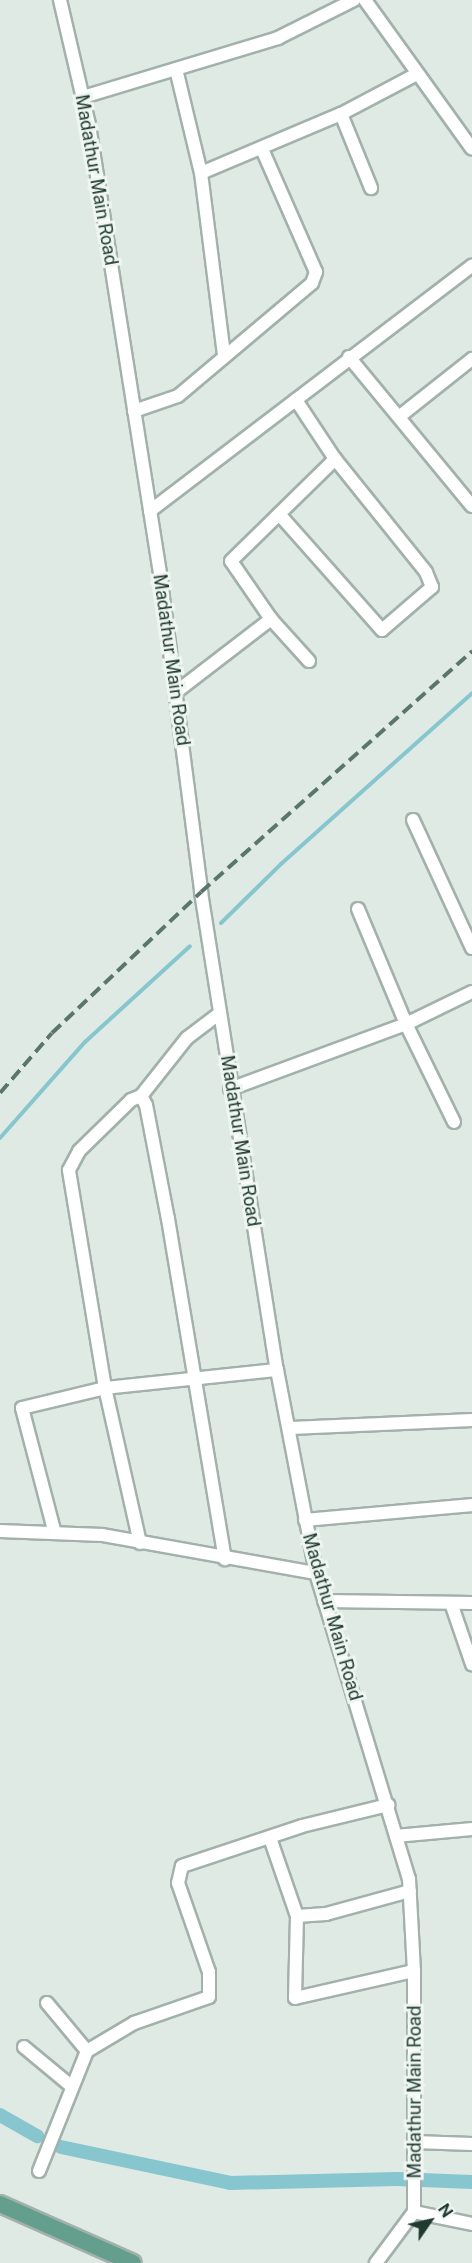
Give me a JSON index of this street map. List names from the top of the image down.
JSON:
{
  "streets": {
    "street": ["Madathur Main Road"]
  },
  "north": "top right"
}
